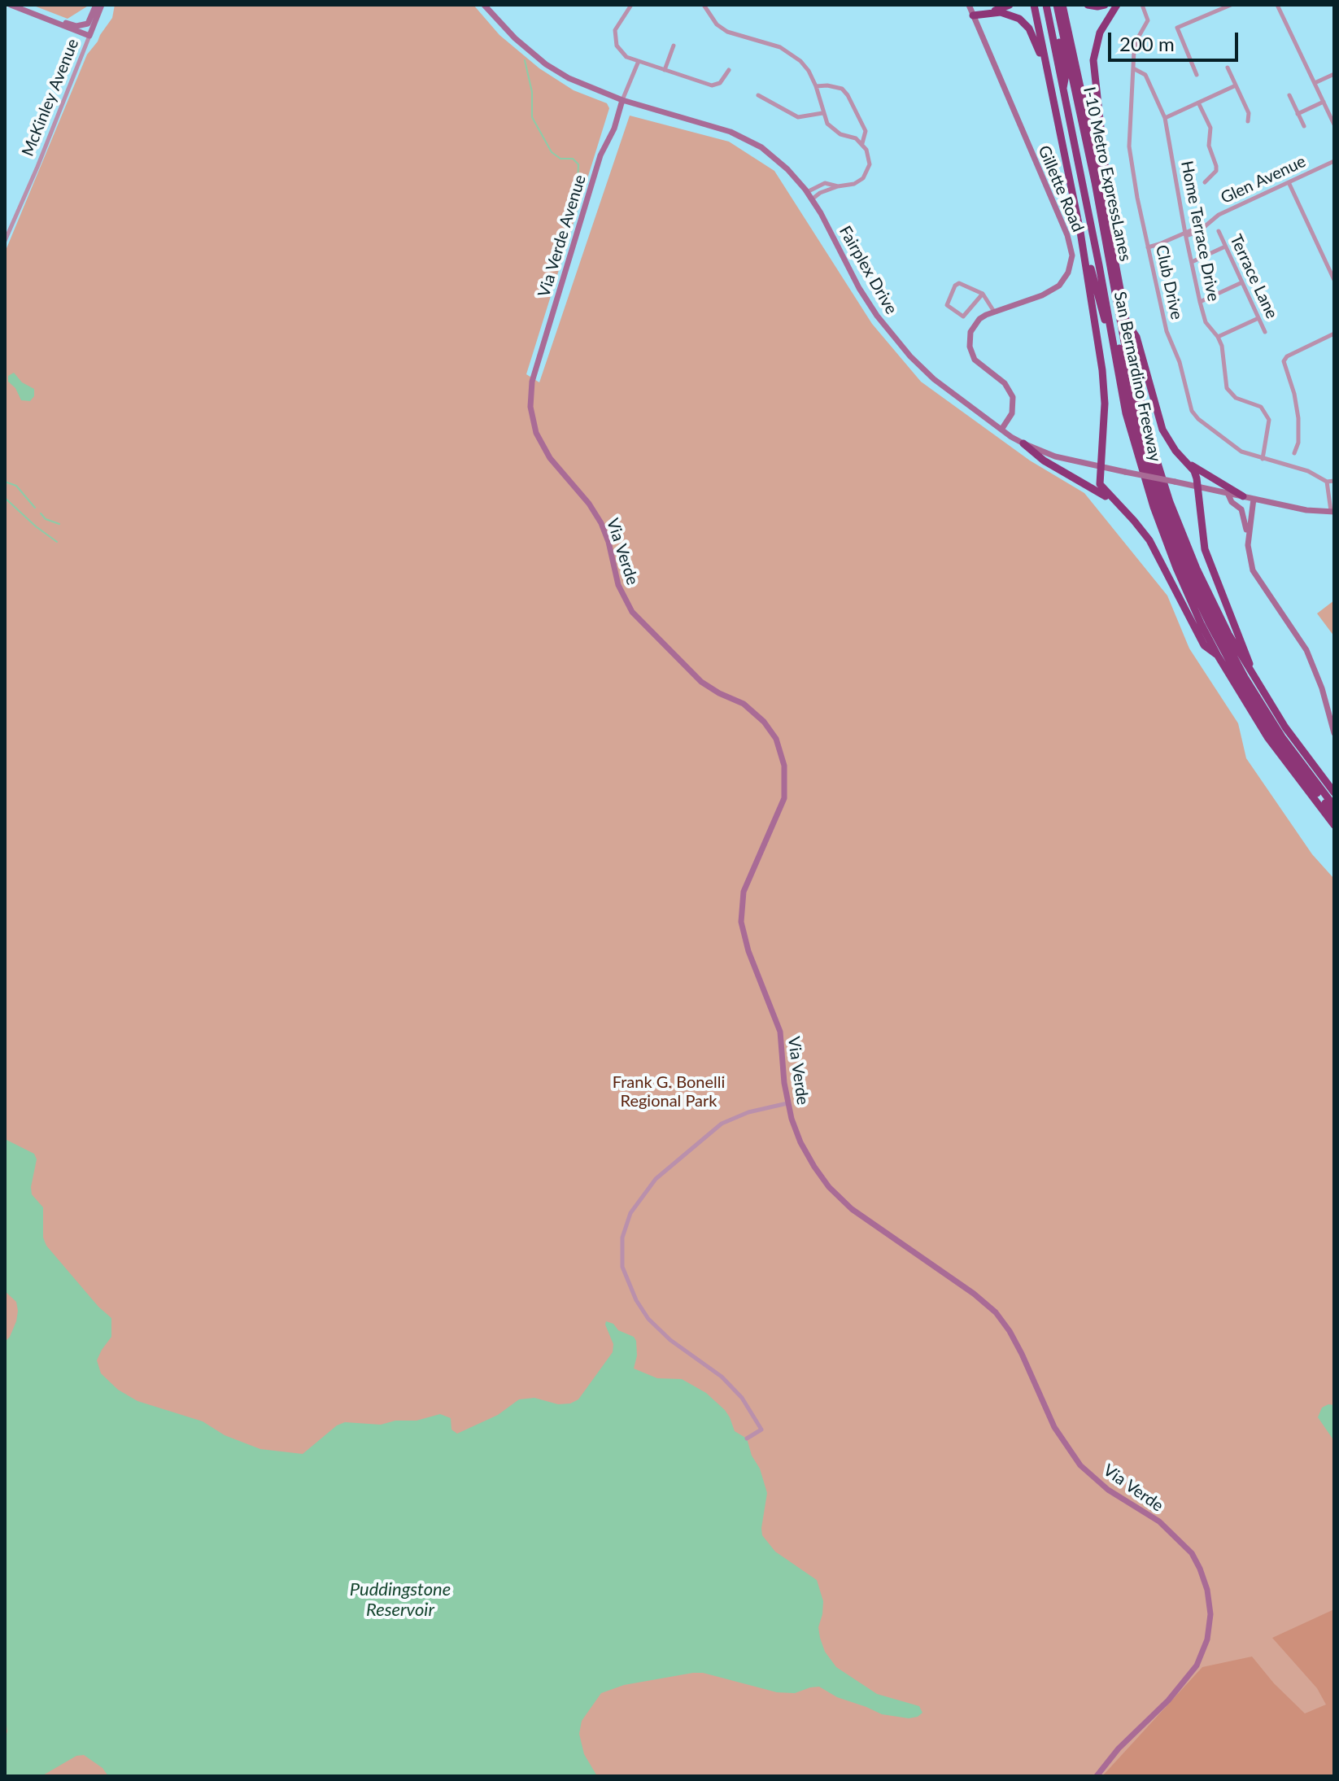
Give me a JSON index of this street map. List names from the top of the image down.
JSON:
{
  "streets": {
    "highway": ["I-10 Metro ExpressLanes", "San Bernardino Freeway"],
    "main road": [
      "Gillette Road",
      "Via Verde Avenue",
      "Fairplex Drive",
      "Via Verde"
    ],
    "street": [
      "McKinley Avenue",
      "Glen Avenue",
      "Home Terrace Drive",
      "Terrace Lane",
      "Club Drive"
    ]
  },
  "crossings": [
    ["I-10 Metro ExpressLanes", "San Bernardino Freeway"],
    ["Glen Avenue", "Home Terrace Drive"],
    ["Glen Avenue", "Club Drive"],
    ["Gillette Road", "Fairplex Drive"],
    ["Home Terrace Drive", "Club Drive"],
    ["Via Verde Avenue", "Fairplex Drive"],
    ["Via Verde Avenue", "Via Verde"]
  ],
  "water": ["Puddingstone Reservoir"],
  "parks": ["Frank G. Bonelli Regional Park"],
  "scale_bar": "200 m"
}
